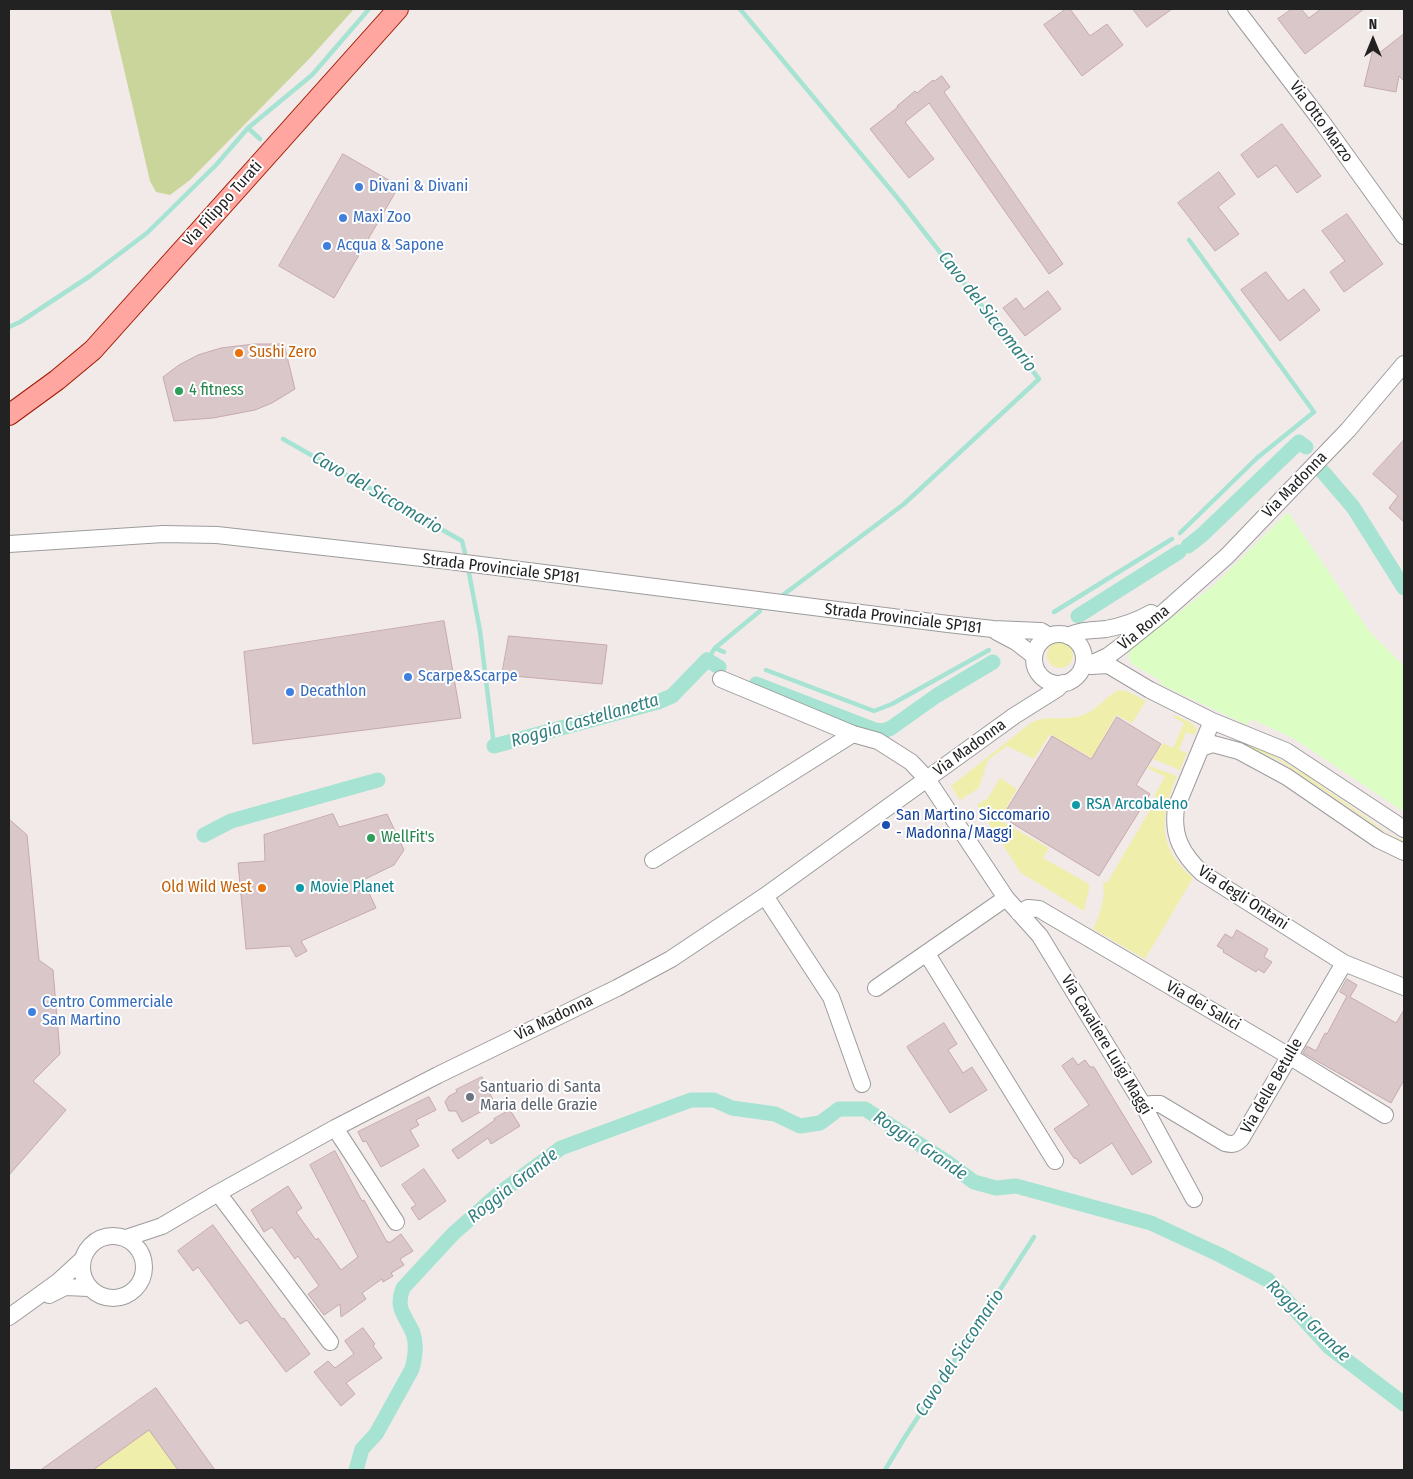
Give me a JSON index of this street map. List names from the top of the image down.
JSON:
{
  "streets": {
    "main road": ["Via Filippo Turati"],
    "street": [
      "Via Otto Marzo",
      "Via Madonna",
      "Strada Provinciale SP181",
      "Via Roma",
      "Via degli Ontani",
      "Via dei Salici",
      "Via Cavaliere Luigi Maggi",
      "Via delle Betulle"
    ]
  },
  "crossings": [
    ["Via Madonna", "Strada Provinciale SP181"],
    ["Via Madonna", "Via Roma"],
    ["Via Madonna", "Via Cavaliere Luigi Maggi"],
    ["Strada Provinciale SP181", "Via Roma"],
    ["Via degli Ontani", "Via delle Betulle"],
    ["Via dei Salici", "Via Cavaliere Luigi Maggi"],
    ["Via dei Salici", "Via delle Betulle"],
    ["Via Cavaliere Luigi Maggi", "Via delle Betulle"]
  ],
  "water": ["Cavo del Siccomario", "Roggia Castellanetta", "Roggia Grande"],
  "places": [
    "Divani & Divani",
    "Maxi Zoo",
    "Acqua & Sapone",
    "Sushi Zero",
    "4 fitness",
    "Scarpe&Scarpe",
    "Decathlon",
    "RSA Arcobaleno",
    "San Martino Siccomario - Madonna/Maggi",
    "WellFit's",
    "Old Wild West",
    "Movie Planet",
    "Centro Commerciale San Martino",
    "Santuario di Santa Maria delle Grazie"
  ],
  "north": "top"
}
